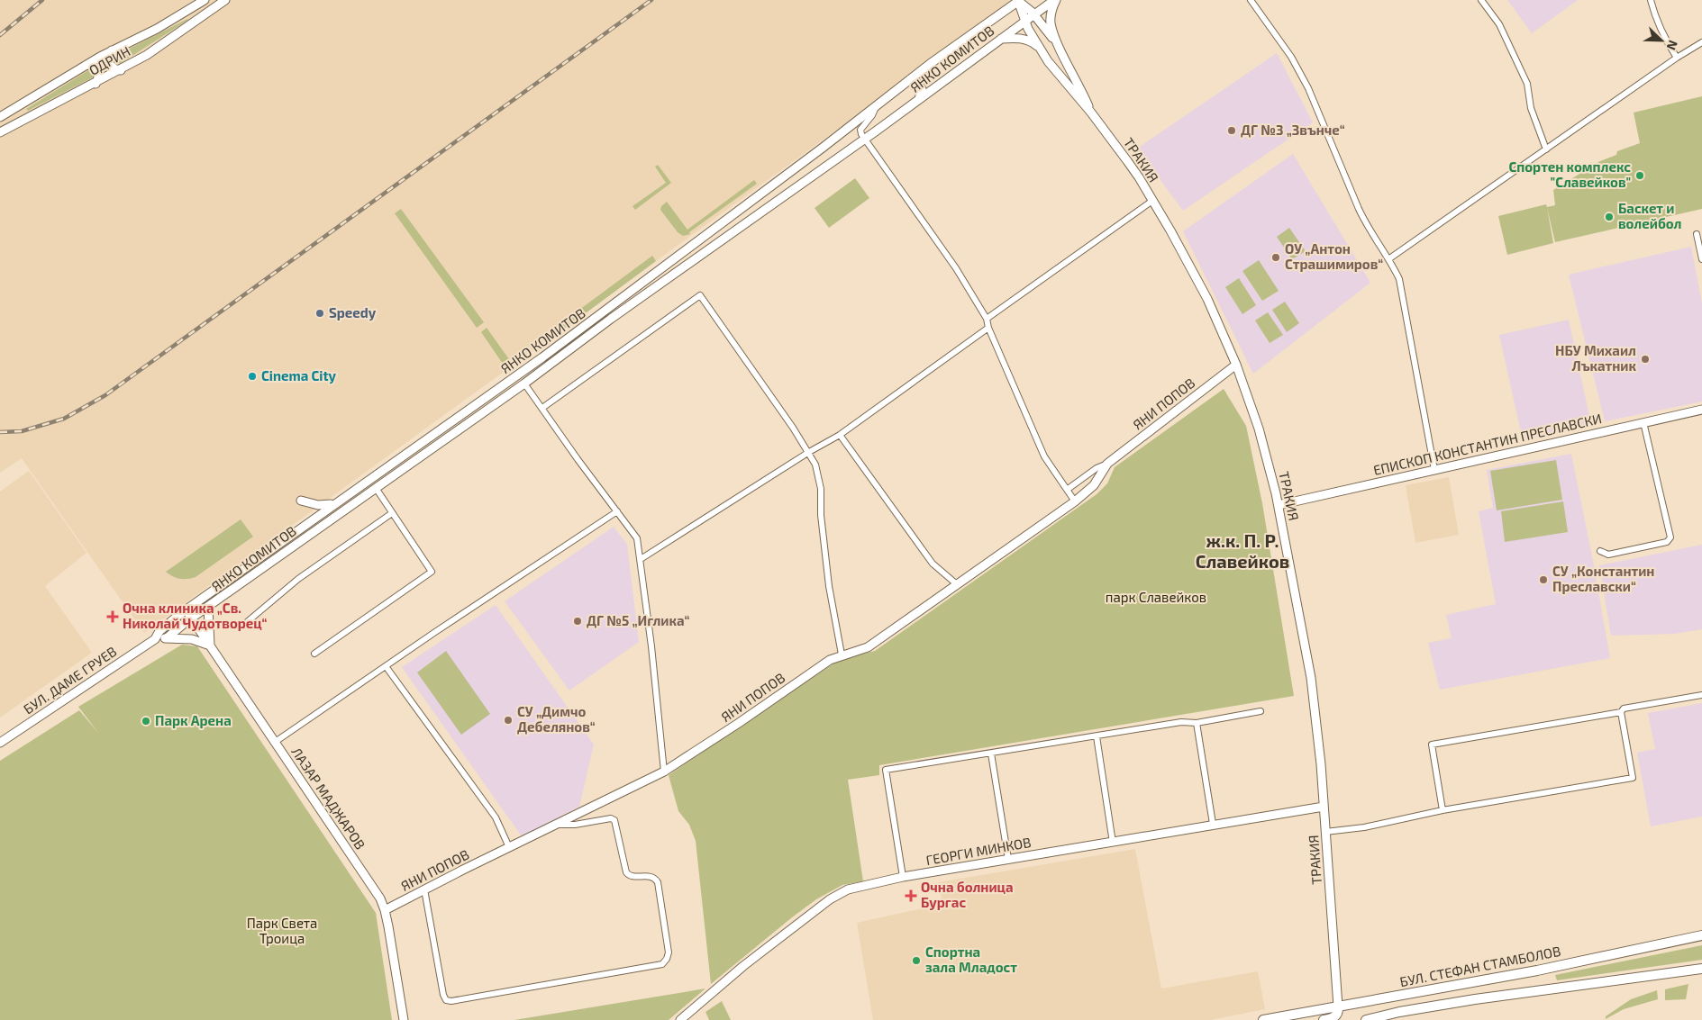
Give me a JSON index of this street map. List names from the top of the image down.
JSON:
{
  "streets": {
    "main road": [
      "ЯНКО КОМИТОВ",
      "ОДРИН",
      "ТРАКИЯ",
      "ЯНИ ПОПОВ",
      "ЕПИСКОП КОНСТАНТИН ПРЕСЛАВСКИ",
      "БУЛ. ДАМЕ ГРУЕВ",
      "ЛАЗАР МАДЖАРОВ",
      "ГЕОРГИ МИНКОВ",
      "БУЛ. СТЕФАН СТАМБОЛОВ"
    ]
  },
  "crossings": [
    ["ЯНКО КОМИТОВ", "ТРАКИЯ"],
    ["ЯНКО КОМИТОВ", "БУЛ. ДАМЕ ГРУЕВ"],
    ["ТРАКИЯ", "ЯНИ ПОПОВ"],
    ["ТРАКИЯ", "ЕПИСКОП КОНСТАНТИН ПРЕСЛАВСКИ"],
    ["ТРАКИЯ", "ГЕОРГИ МИНКОВ"],
    ["ТРАКИЯ", "БУЛ. СТЕФАН СТАМБОЛОВ"],
    ["ЯНИ ПОПОВ", "ЛАЗАР МАДЖАРОВ"],
    ["БУЛ. ДАМЕ ГРУЕВ", "ЛАЗАР МАДЖАРОВ"]
  ],
  "districts": ["ж.к. П. Р. Славейков"],
  "parks": ["парк Славейков", "Парк Света Троица"],
  "places": {
    "other": [
      "ДГ №3 „Звънче“",
      "Спортен комплекс \"Славейков\"",
      "Баскет и волейбол",
      "ОУ „Антон Страшимиров“",
      "Speedy",
      "НБУ Михаил Лъкатник",
      "Cinema City",
      "СУ „Константин Преславски“",
      "ДГ №5 „Иглика“",
      "СУ „Димчо Дебелянов“",
      "Парк Арена",
      "Спортна зала Младост"
    ],
    "health": ["Oчна клиника „Св. Николай Чудотворец“", "Oчна болница Бургас"]
  },
  "north": "bottom right"
}
